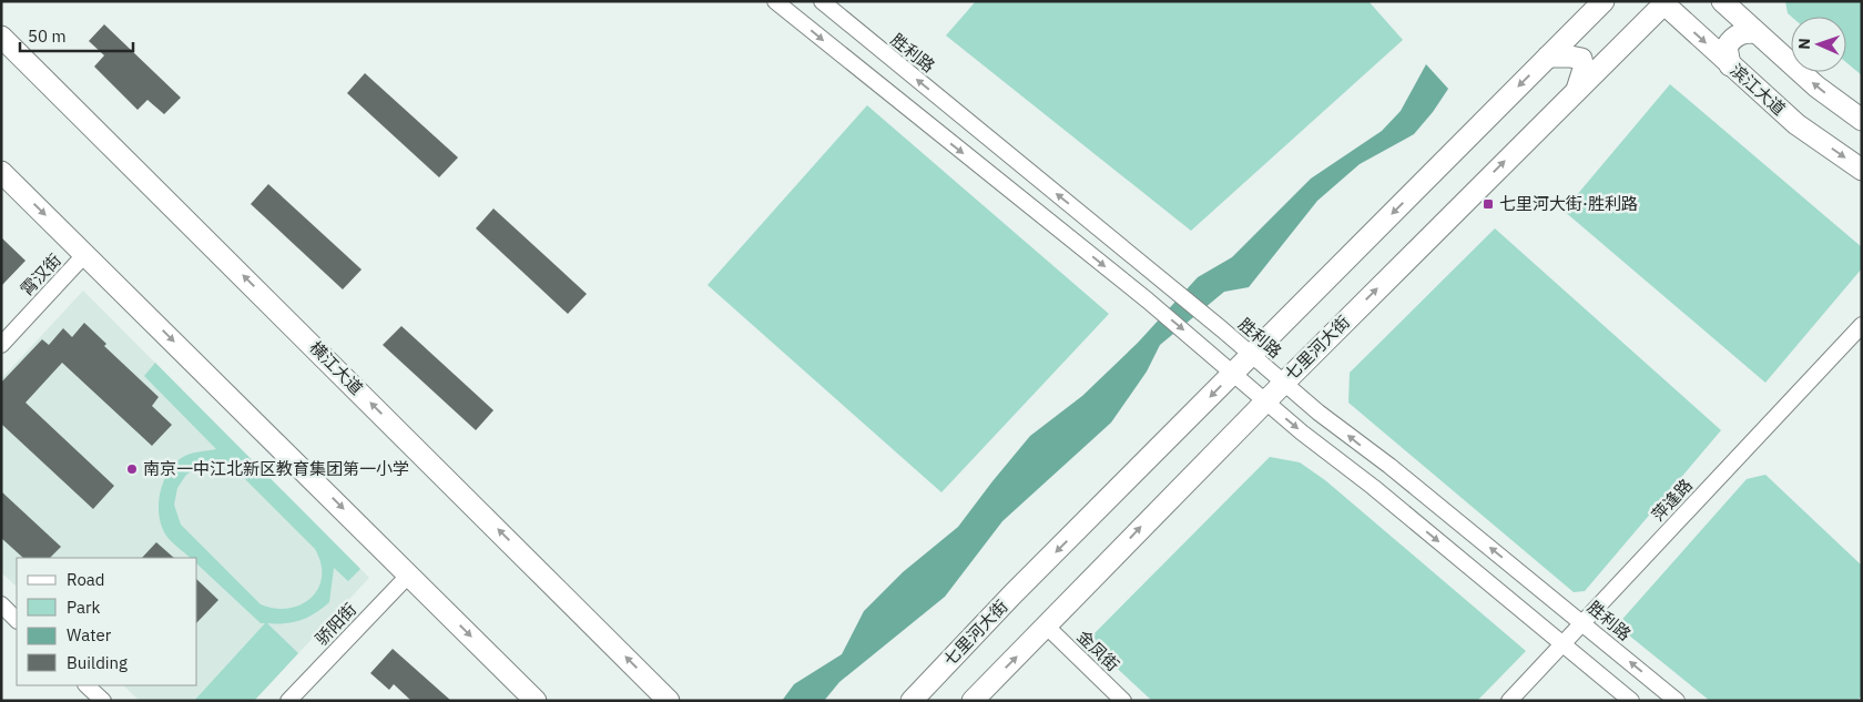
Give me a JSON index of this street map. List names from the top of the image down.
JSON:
{
  "streets": {
    "main road": ["滨江大道", "七里河大街", "横江大道"],
    "street": [
      "胜利路",
      "霄汉街",
      "萍逢路",
      "骄阳街",
      "金凤街"
    ]
  },
  "crossings": [
    ["胜利路", "七里河大街"],
    ["胜利路", "萍逢路"],
    ["滨江大道", "七里河大街"],
    ["七里河大街", "金凤街"]
  ],
  "places": {
    "transit": ["七里河大街·胜利路"],
    "other": ["南京一中江北新区教育集团第一小学"]
  },
  "legend": [
    "Road",
    "Park",
    "Water",
    "Building"
  ],
  "scale_bar": "50 m",
  "north": "left"
}
